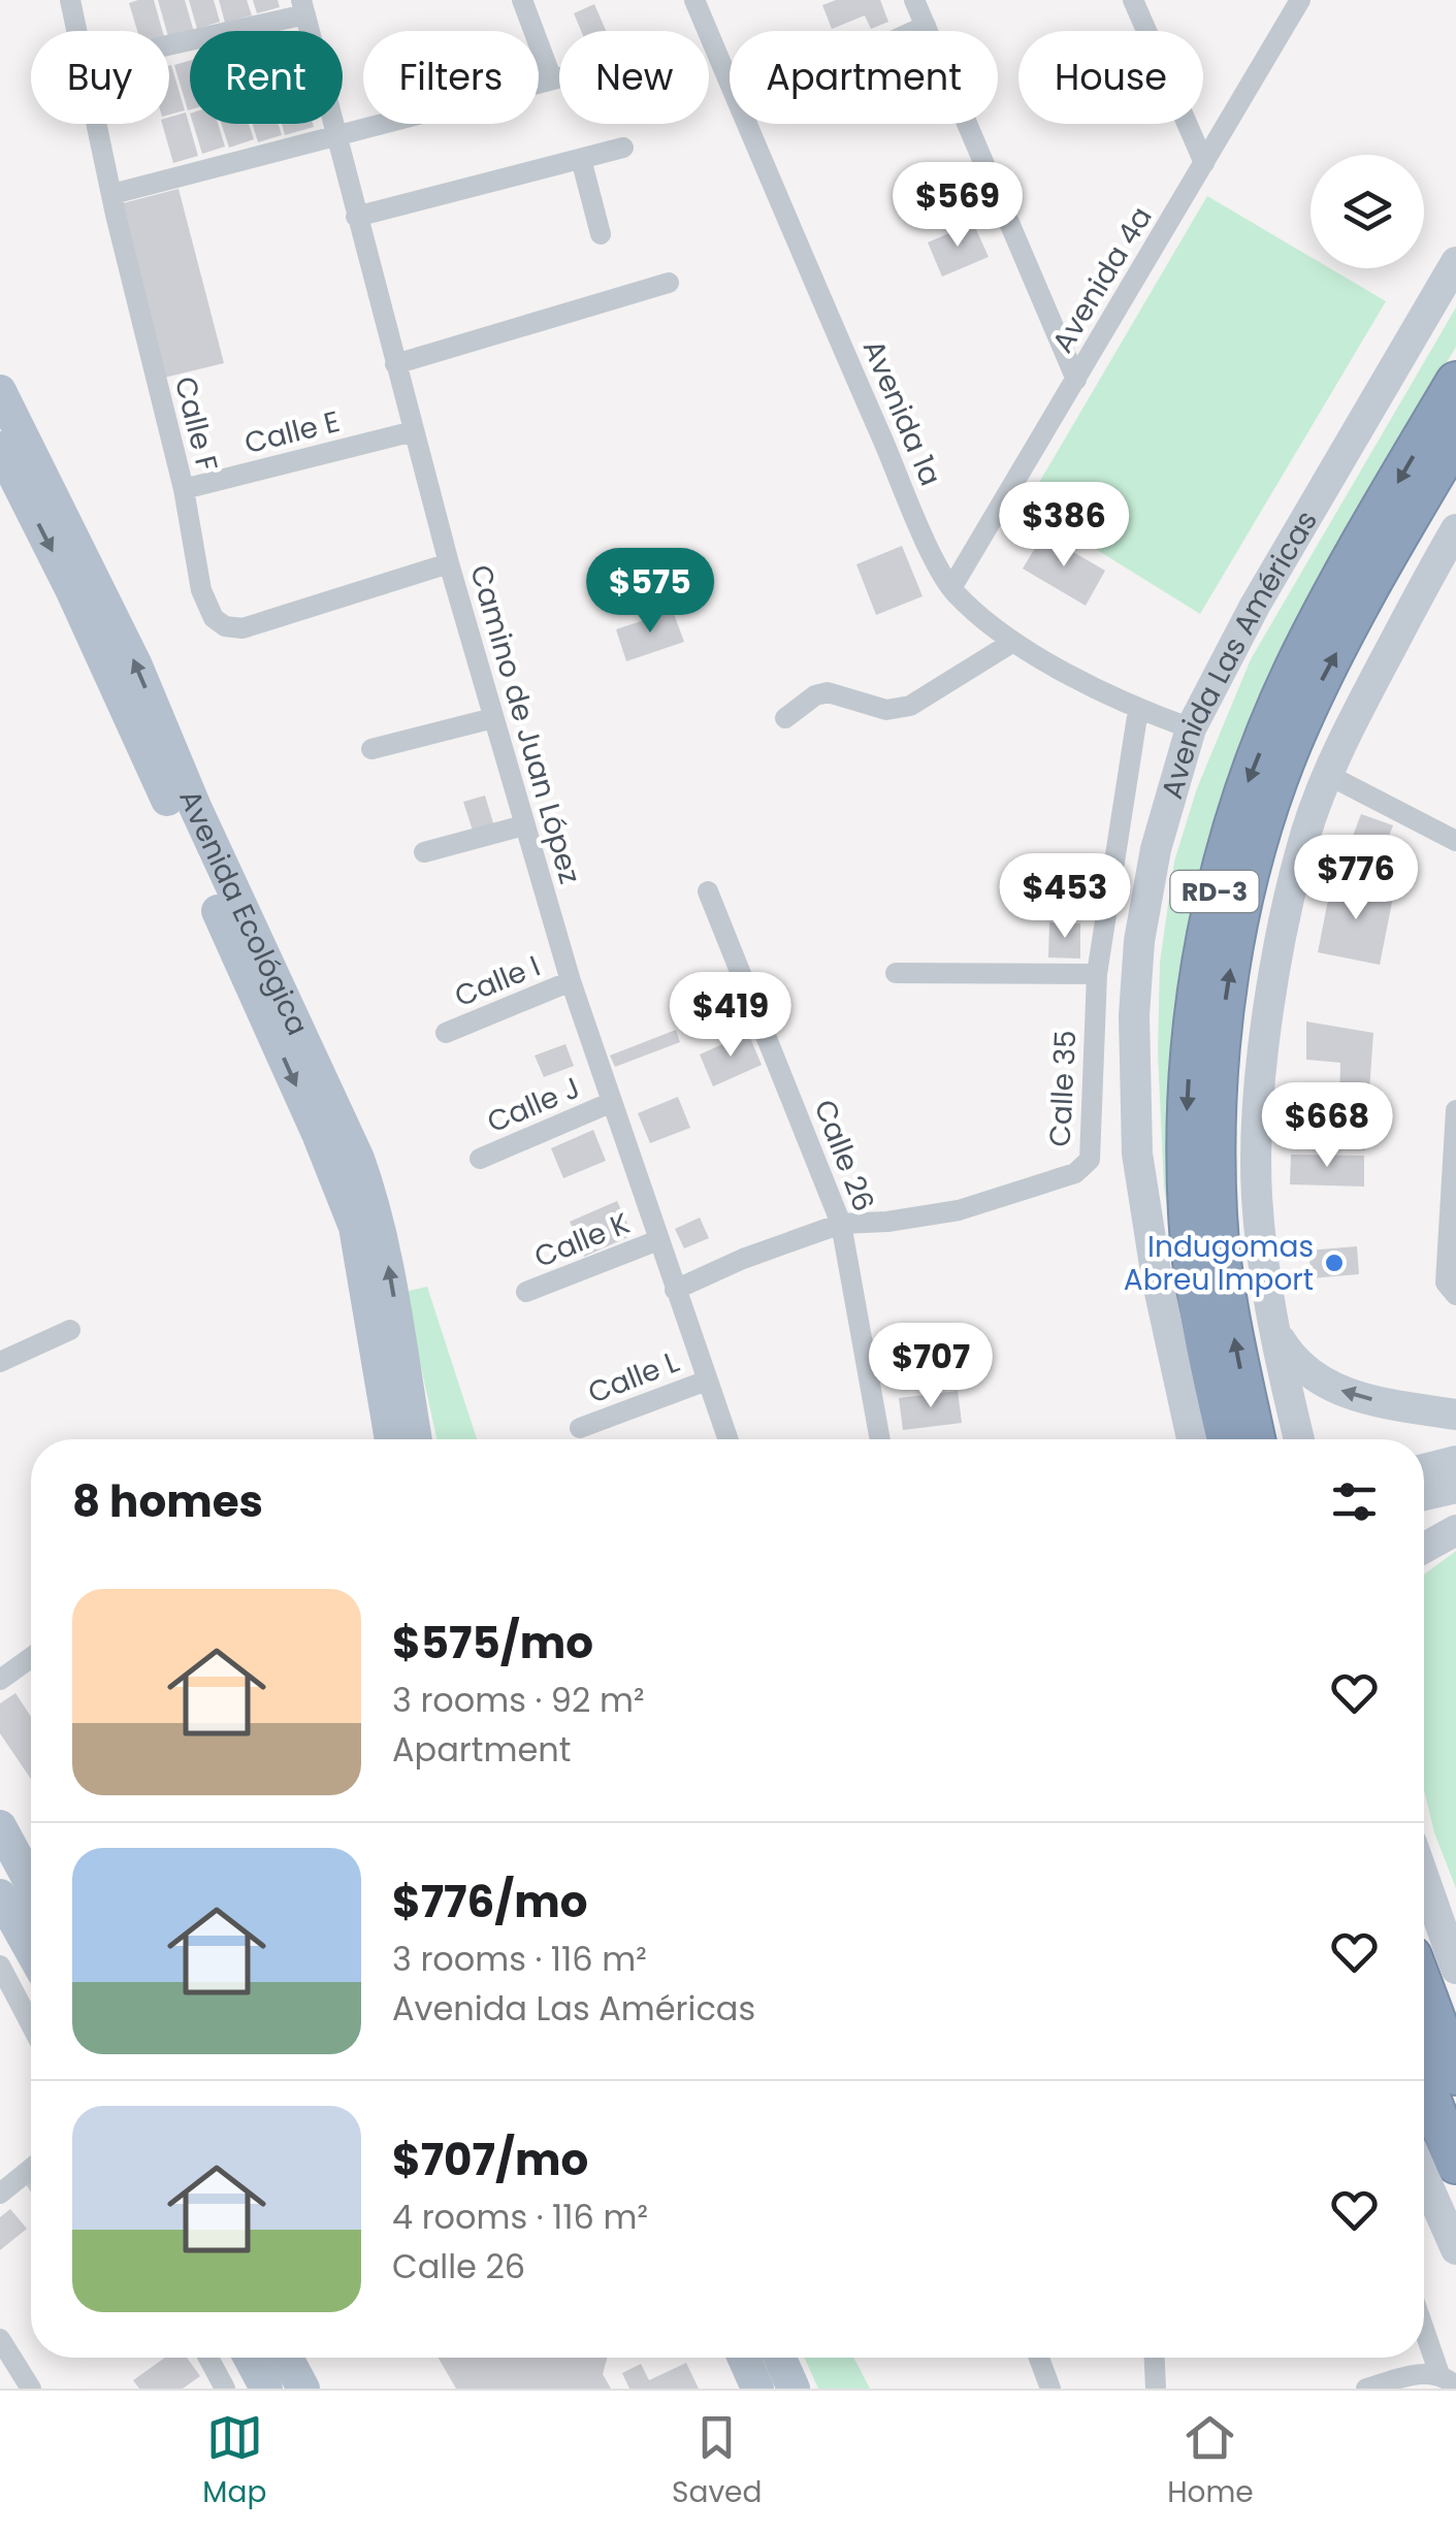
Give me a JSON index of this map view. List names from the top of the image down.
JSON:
{
  "streets": {
    "highway": ["RD-3"],
    "main road": ["Avenida Ecológica"],
    "street": [
      "Avenida 4a",
      "Avenida 1a",
      "Calle F",
      "Calle E",
      "Avenida Las Américas",
      "Camino de Juan López",
      "Calle I",
      "Calle 35",
      "Calle J",
      "Calle 26",
      "Calle K",
      "Calle L"
    ]
  },
  "crossings": [
    ["Avenida 4a", "Avenida 1a"],
    ["Avenida 1a", "Avenida Las Américas"],
    ["Avenida 1a", "Calle 35"],
    ["Calle F", "Calle E"],
    ["Calle F", "Camino de Juan López"],
    ["Calle E", "Camino de Juan López"],
    ["Camino de Juan López", "Calle I"],
    ["Camino de Juan López", "Calle 35"],
    ["Camino de Juan López", "Calle J"],
    ["Camino de Juan López", "Calle K"],
    ["Camino de Juan López", "Calle L"],
    ["Calle 35", "Calle 26"]
  ],
  "places": ["Indugomas Abreu Import"],
  "page": {
    "chip": [
      "Buy",
      "Rent",
      "Filters",
      "New",
      "Apartment",
      "House"
    ],
    "price": [
      "$569",
      "$386",
      "$575",
      "$776",
      "$453",
      "$419",
      "$668",
      "$707"
    ],
    "heading": "8 homes",
    "list": [
      {
        "name": "$575/mo",
        "note": "3 rooms · 92 m² · Apartment"
      },
      {
        "name": "$776/mo",
        "note": "3 rooms · 116 m² · Avenida Las Américas"
      },
      {
        "name": "$707/mo",
        "note": "4 rooms · 116 m² · Calle 26"
      }
    ],
    "tabs": ["Map", "Saved", "Home"]
  }
}
